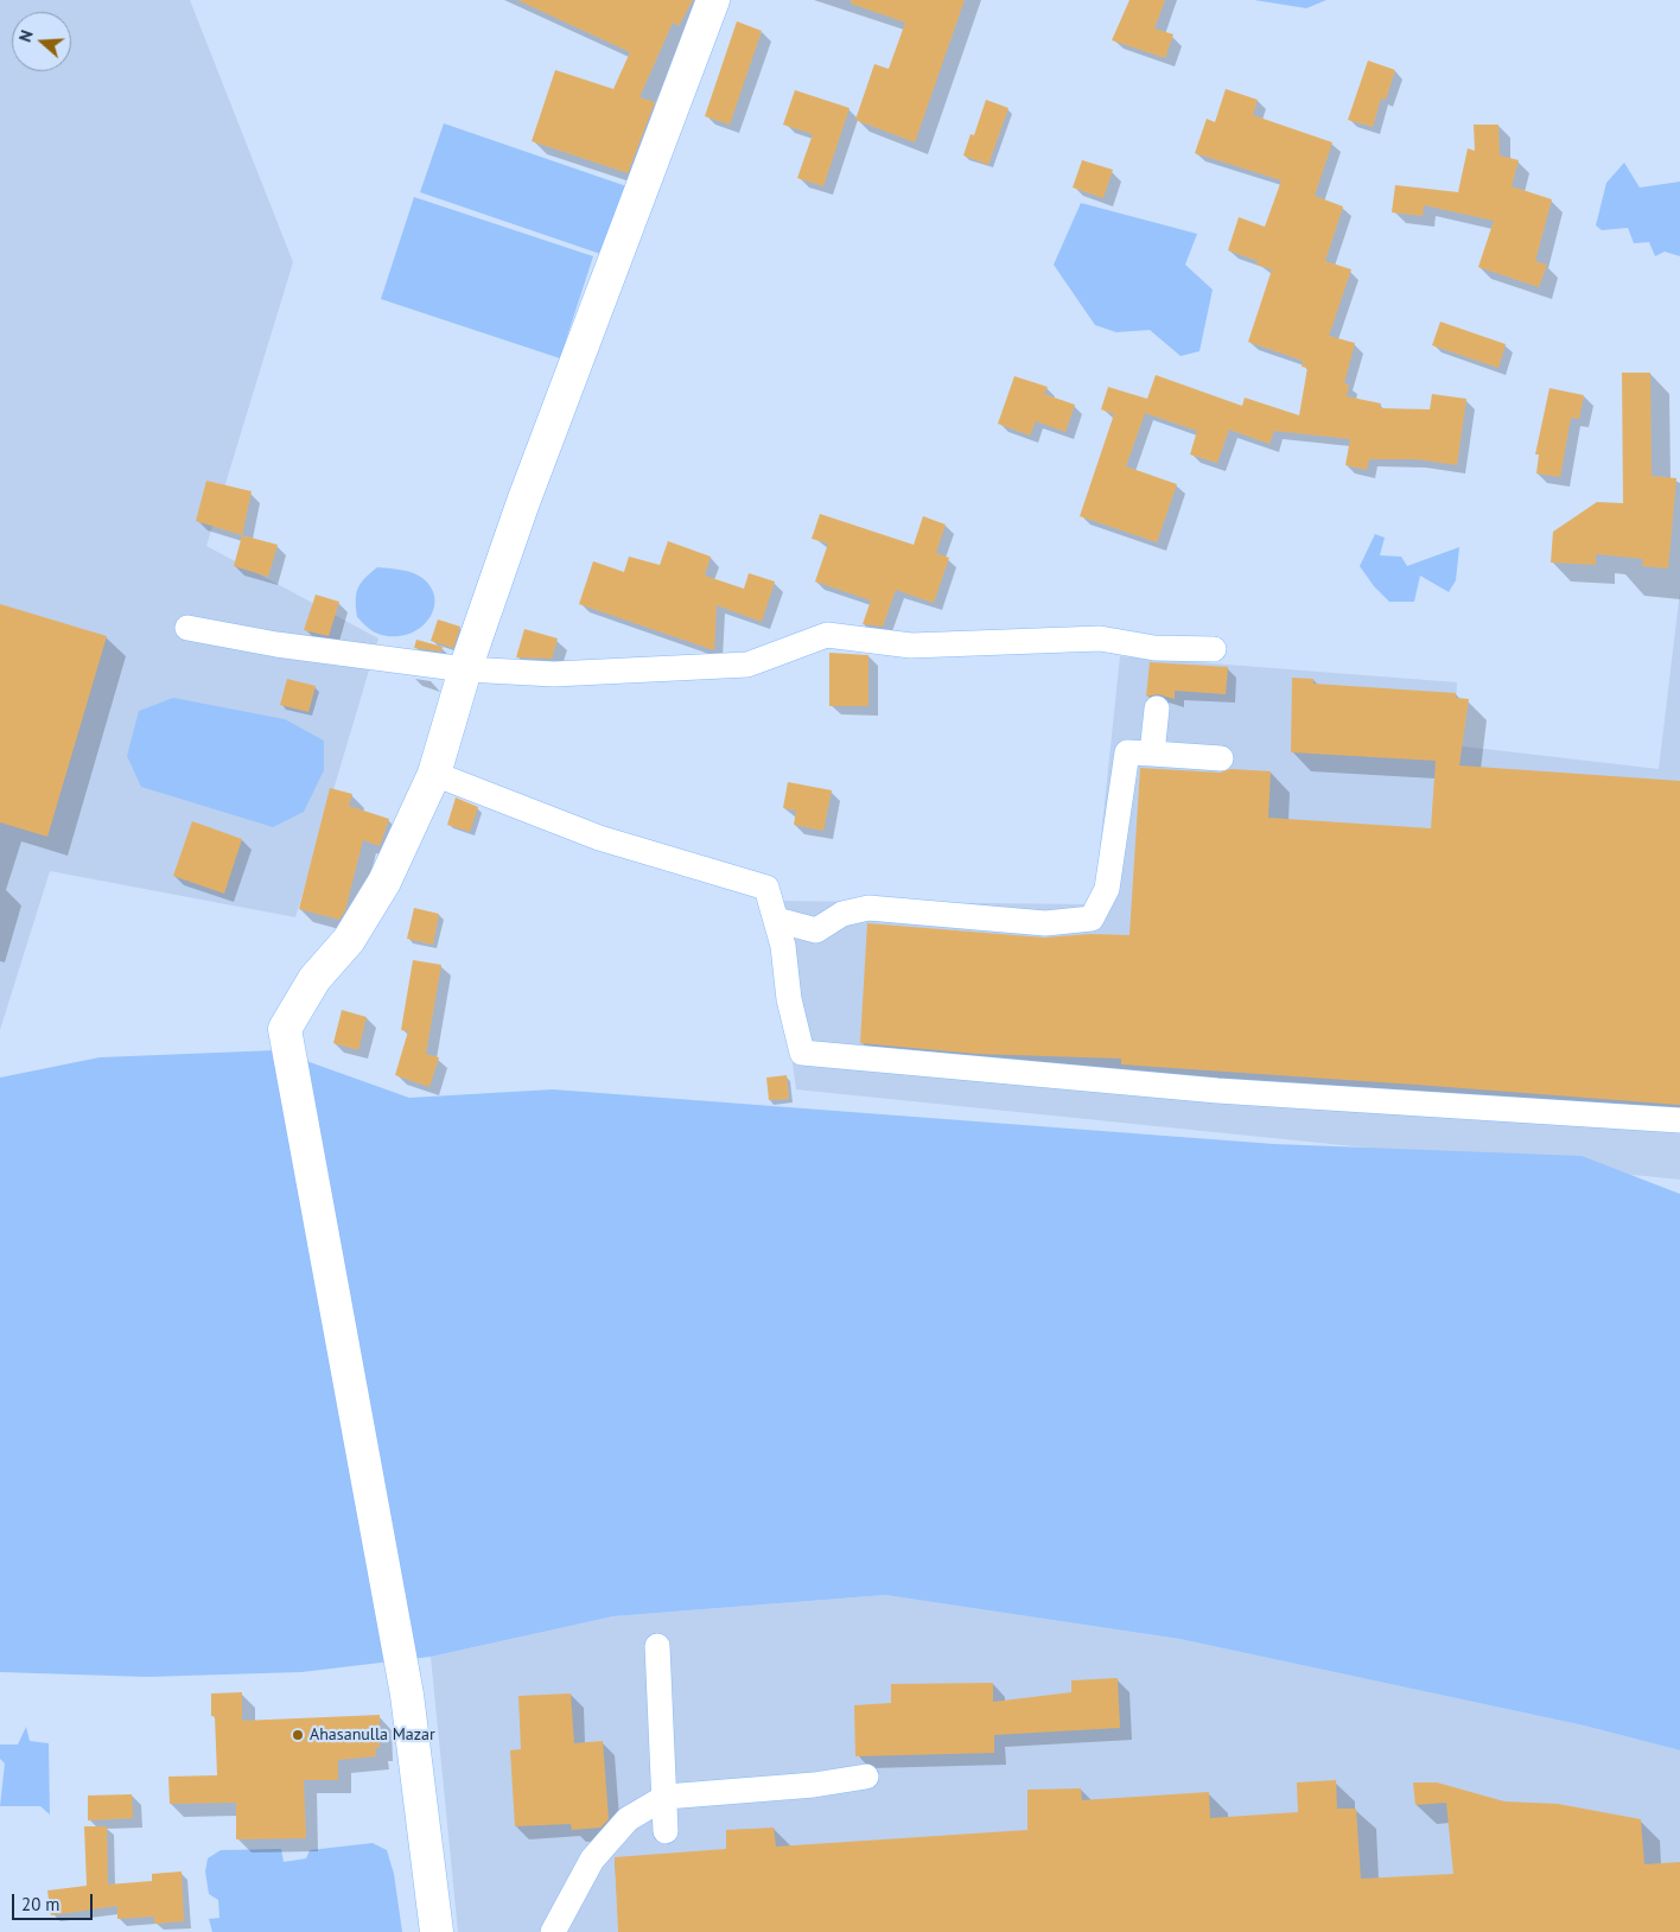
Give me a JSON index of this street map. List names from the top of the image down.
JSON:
{
  "places": ["Ahasanulla Mazar"],
  "scale_bar": "20 m",
  "north": "left"
}
